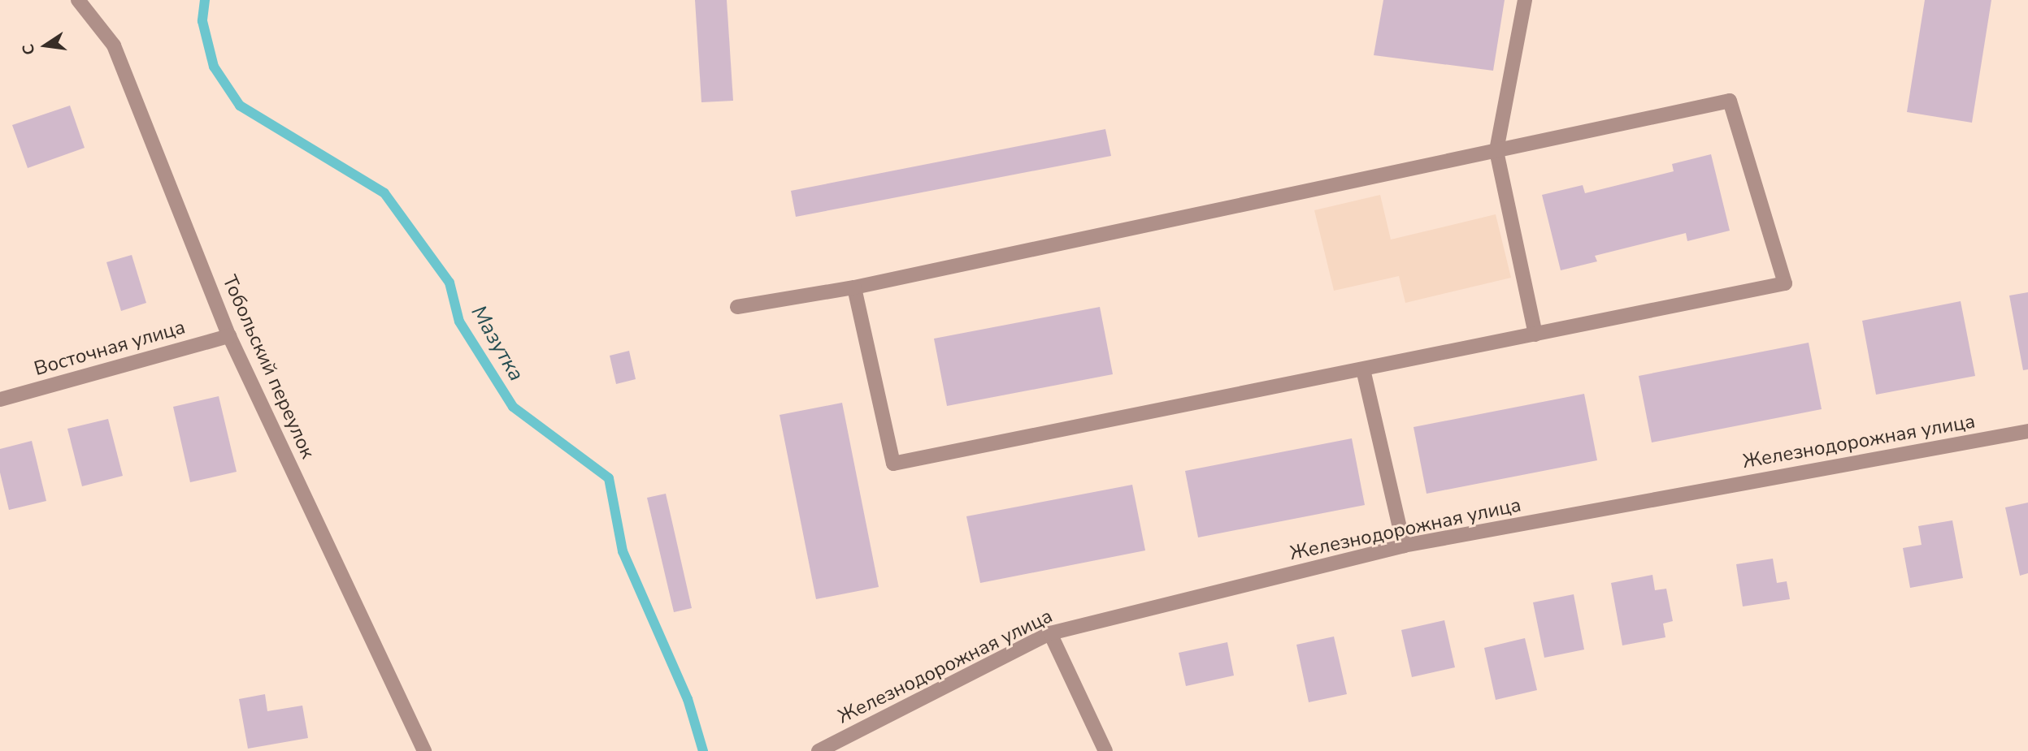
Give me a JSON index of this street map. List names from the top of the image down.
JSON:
{
  "streets": {
    "street": ["Восточная улица", "Тобольский переулок", "Железнодорожная улица"]
  },
  "crossings": [
    ["Восточная улица", "Тобольский переулок"]
  ],
  "water": ["Мазутка"],
  "north": "left"
}
